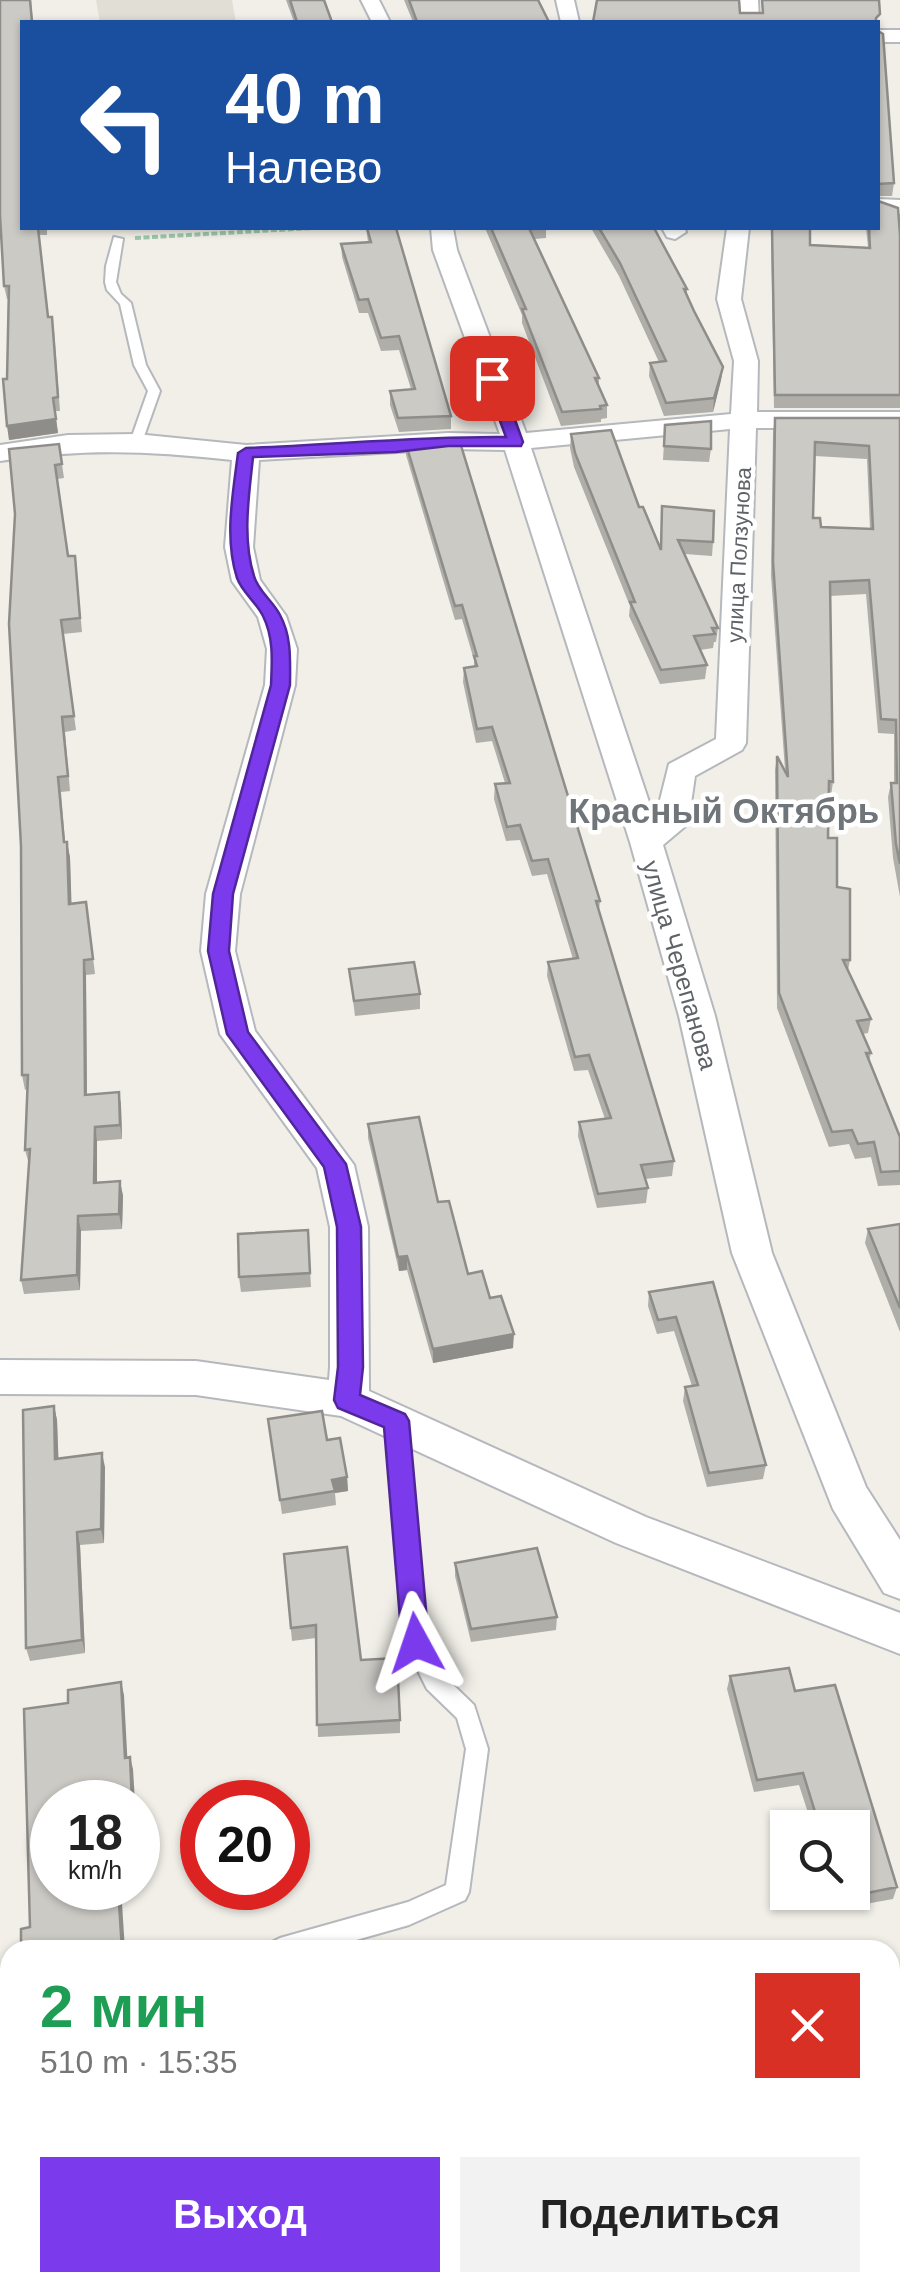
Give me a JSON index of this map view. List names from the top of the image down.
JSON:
{
  "streets": {
    "street": ["улица Ползунова", "улица Черепанова"]
  },
  "crossings": [
    ["улица Ползунова", "улица Черепанова"]
  ],
  "districts": ["Красный Октябрь"],
  "page": {
    "turn": ["40 m", "Налево"],
    "speed": "18 km/h",
    "limit": "20",
    "heading": ["2 мин", "510 m · 15:35"],
    "buttons": ["Выход", "Поделиться"]
  }
}
